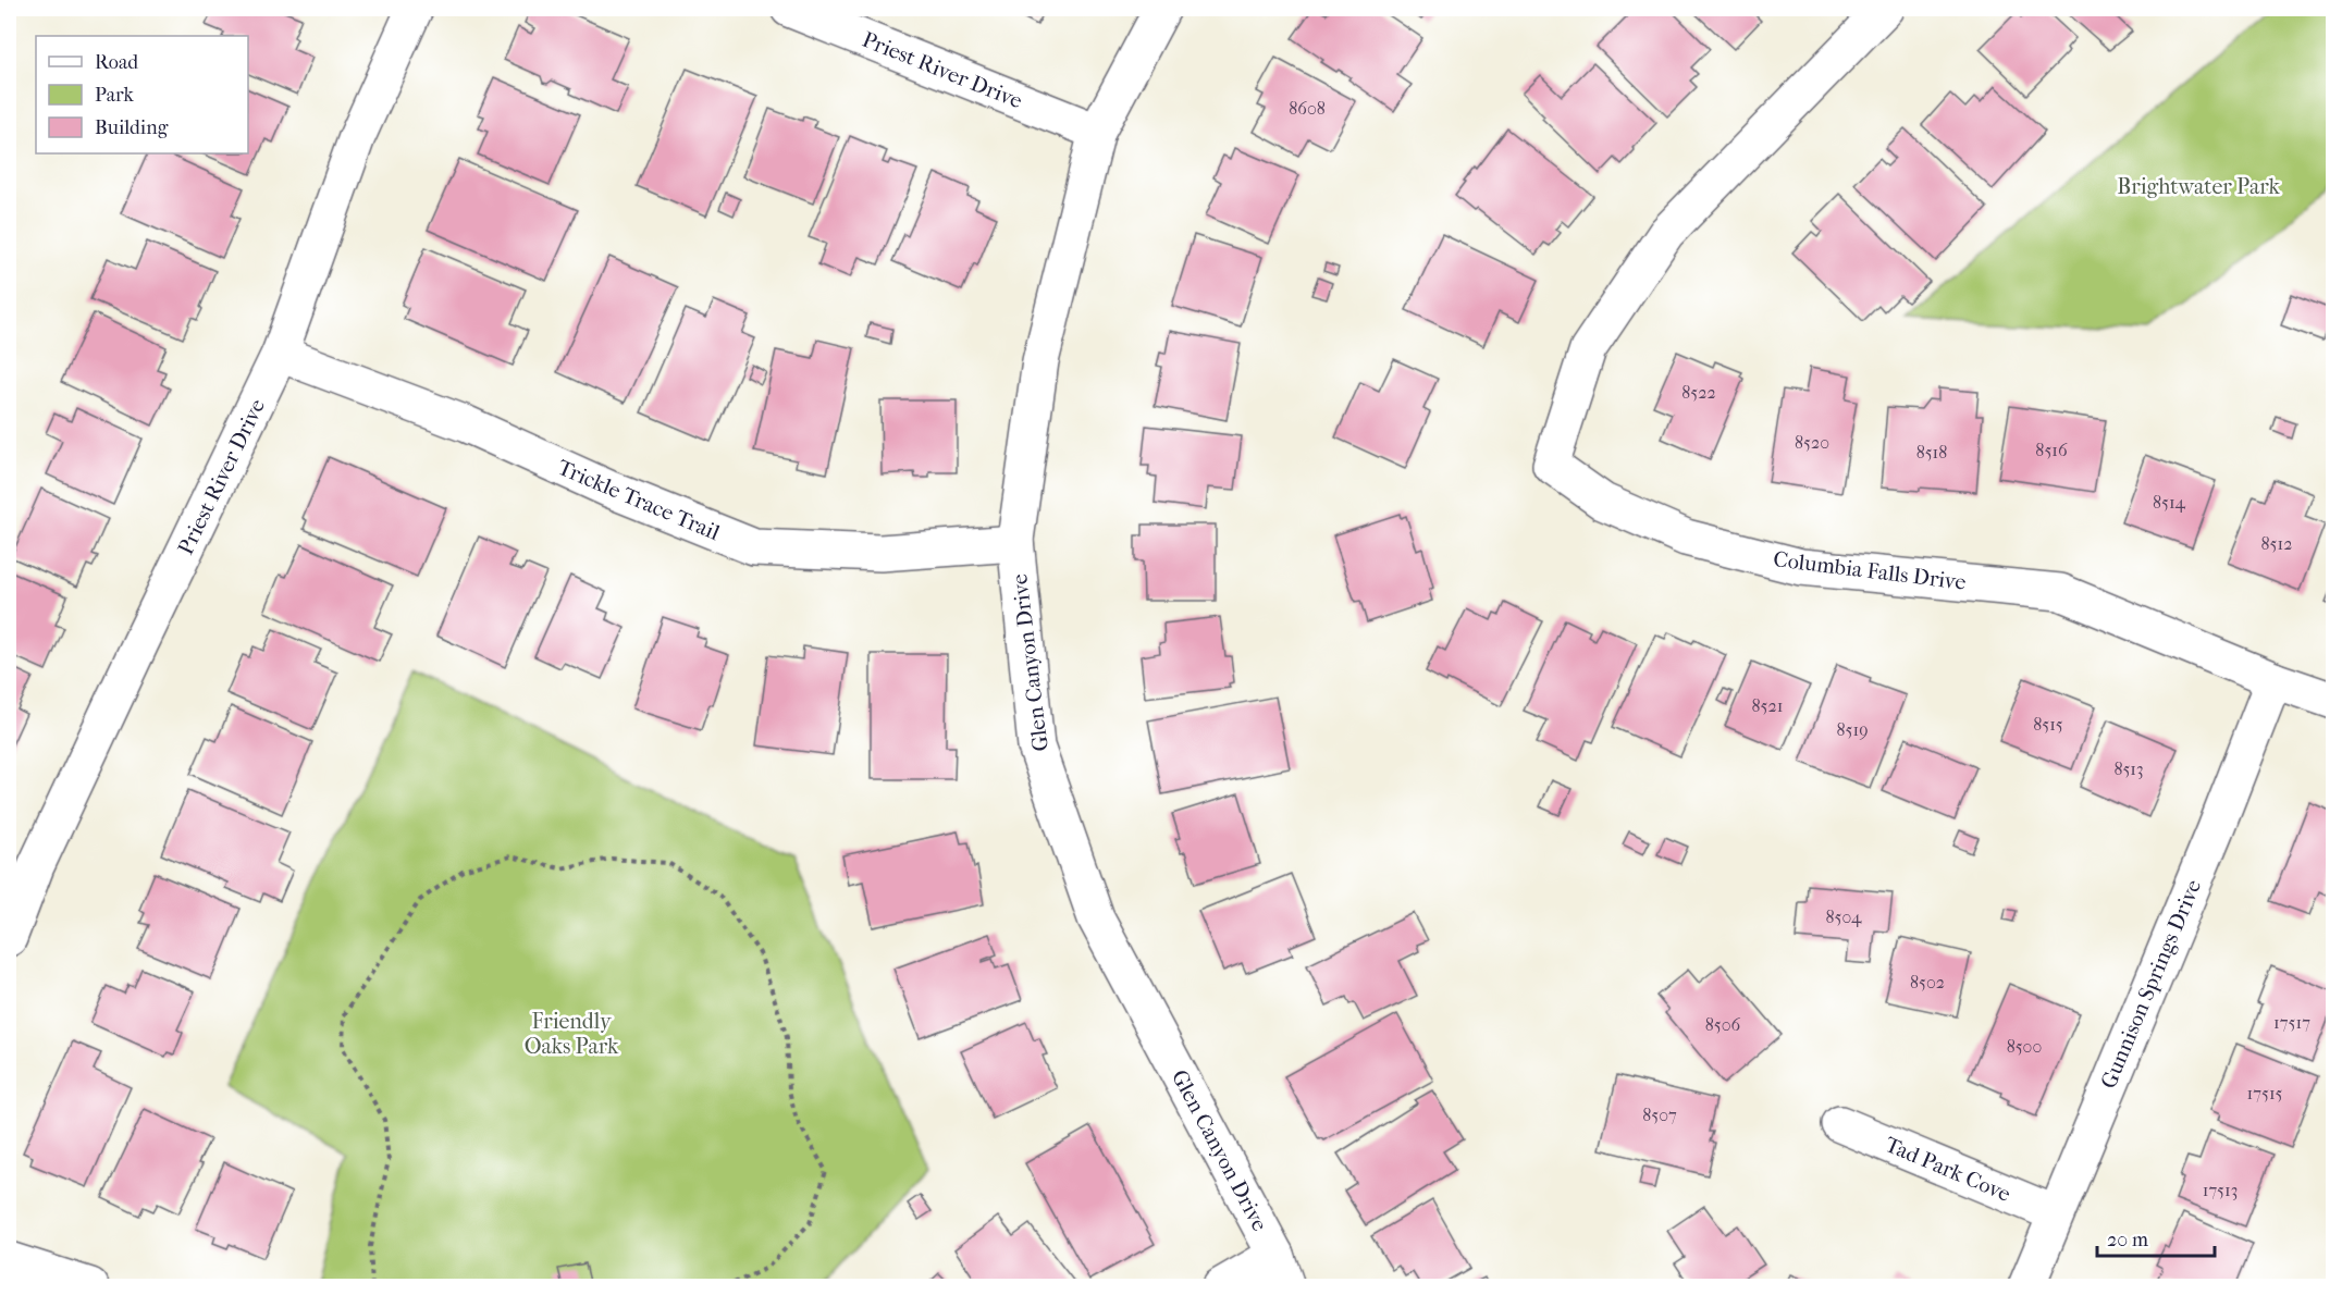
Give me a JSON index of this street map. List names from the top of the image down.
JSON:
{
  "streets": {
    "street": [
      "Priest River Drive",
      "Trickle Trace Trail",
      "Columbia Falls Drive",
      "Glen Canyon Drive",
      "Gunnison Springs Drive",
      "Tad Park Cove"
    ]
  },
  "crossings": [
    ["Priest River Drive", "Trickle Trace Trail"],
    ["Priest River Drive", "Glen Canyon Drive"],
    ["Trickle Trace Trail", "Glen Canyon Drive"],
    ["Columbia Falls Drive", "Gunnison Springs Drive"],
    ["Gunnison Springs Drive", "Tad Park Cove"]
  ],
  "parks": ["Brightwater Park", "Friendly Oaks Park"],
  "house_numbers": [
    "8608",
    "8522",
    "8520",
    "8516",
    "8518",
    "8514",
    "8512",
    "8521",
    "8515",
    "8519",
    "8513",
    "8504",
    "8502",
    "17517",
    "8506",
    "8500",
    "17515",
    "8507",
    "17513"
  ],
  "legend": ["Road", "Park", "Building"],
  "scale_bar": "20 m"
}
